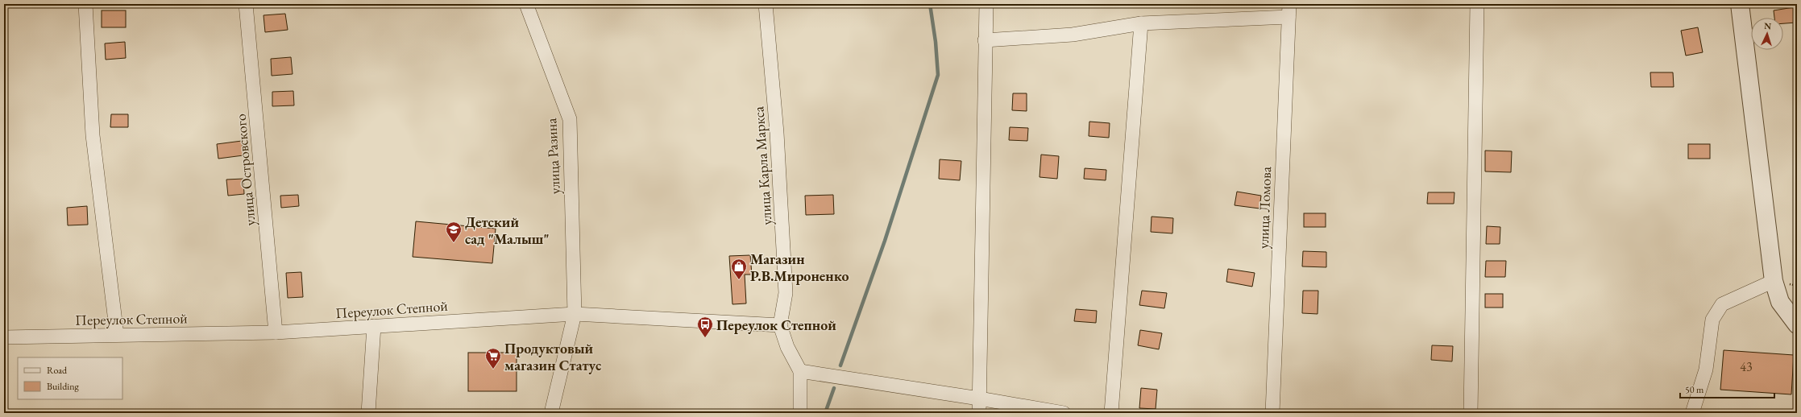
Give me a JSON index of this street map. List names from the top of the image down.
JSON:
{
  "streets": {
    "street": [
      "улица Разина",
      "улица Карла Маркса",
      "улица Островского",
      "улица Ломова",
      "Переулок Степной"
    ]
  },
  "crossings": [
    ["улица Разина", "Переулок Степной"],
    ["улица Карла Маркса", "Переулок Степной"],
    ["улица Островского", "Переулок Степной"]
  ],
  "places": {
    "school or university": ["Детский сад \"Малыш\""],
    "shop": ["Магазин Р.В.Мироненко"],
    "bus stop": ["Переулок Степной"],
    "supermarket": ["Продуктовый магазин Статус"]
  },
  "house_numbers": ["43"],
  "legend": ["Road", "Building"],
  "scale_bar": "50 m",
  "north": "top"
}
